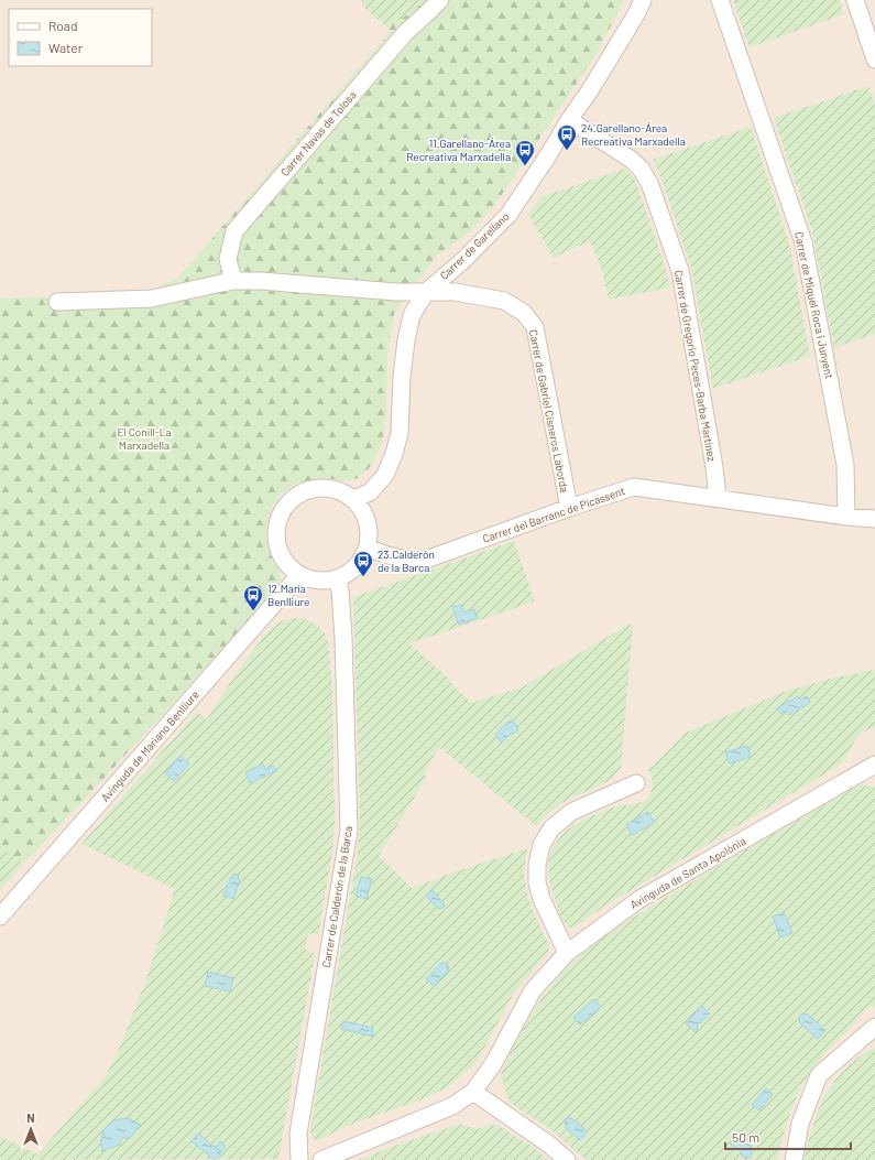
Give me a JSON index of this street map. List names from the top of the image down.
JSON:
{
  "streets": {
    "street": [
      "Carrer Navas de Tolosa",
      "Carrer de Garellano",
      "Carrer de Miquel Roca i Junyent",
      "Carrer de Gregorio Peces-Barba Martínez",
      "Carrer de Gabriel Cisneros Laborda",
      "Carrer del Barranc de Picassent",
      "Avinguda de Mariano Benlliure",
      "Avinguda de Santa Apolònia",
      "Carrer de Calderón de la Barca"
    ]
  },
  "crossings": [
    ["Carrer Navas de Tolosa", "Carrer de Gabriel Cisneros Laborda"],
    ["Carrer de Garellano", "Carrer de Gregorio Peces-Barba Martínez"],
    ["Carrer de Garellano", "Carrer de Gabriel Cisneros Laborda"],
    ["Carrer de Garellano", "Carrer del Barranc de Picassent"],
    ["Carrer de Garellano", "Avinguda de Mariano Benlliure"],
    ["Carrer de Garellano", "Carrer de Calderón de la Barca"],
    ["Carrer de Miquel Roca i Junyent", "Carrer del Barranc de Picassent"],
    ["Carrer de Gregorio Peces-Barba Martínez", "Carrer del Barranc de Picassent"],
    ["Carrer de Gabriel Cisneros Laborda", "Carrer del Barranc de Picassent"],
    ["Carrer del Barranc de Picassent", "Avinguda de Mariano Benlliure"],
    ["Carrer del Barranc de Picassent", "Carrer de Calderón de la Barca"],
    ["Avinguda de Mariano Benlliure", "Carrer de Calderón de la Barca"]
  ],
  "parks": ["El Conill-La Marxadella"],
  "places": {
    "bus stop": [
      "24.Garellano-Área Recreativa Marxadella",
      "11.Garellano-Área Recreativa Marxadella",
      "23.Calderón de la Barca",
      "12.María Benlliure"
    ]
  },
  "legend": ["Road", "Water"],
  "scale_bar": "50 m",
  "north": "top"
}
